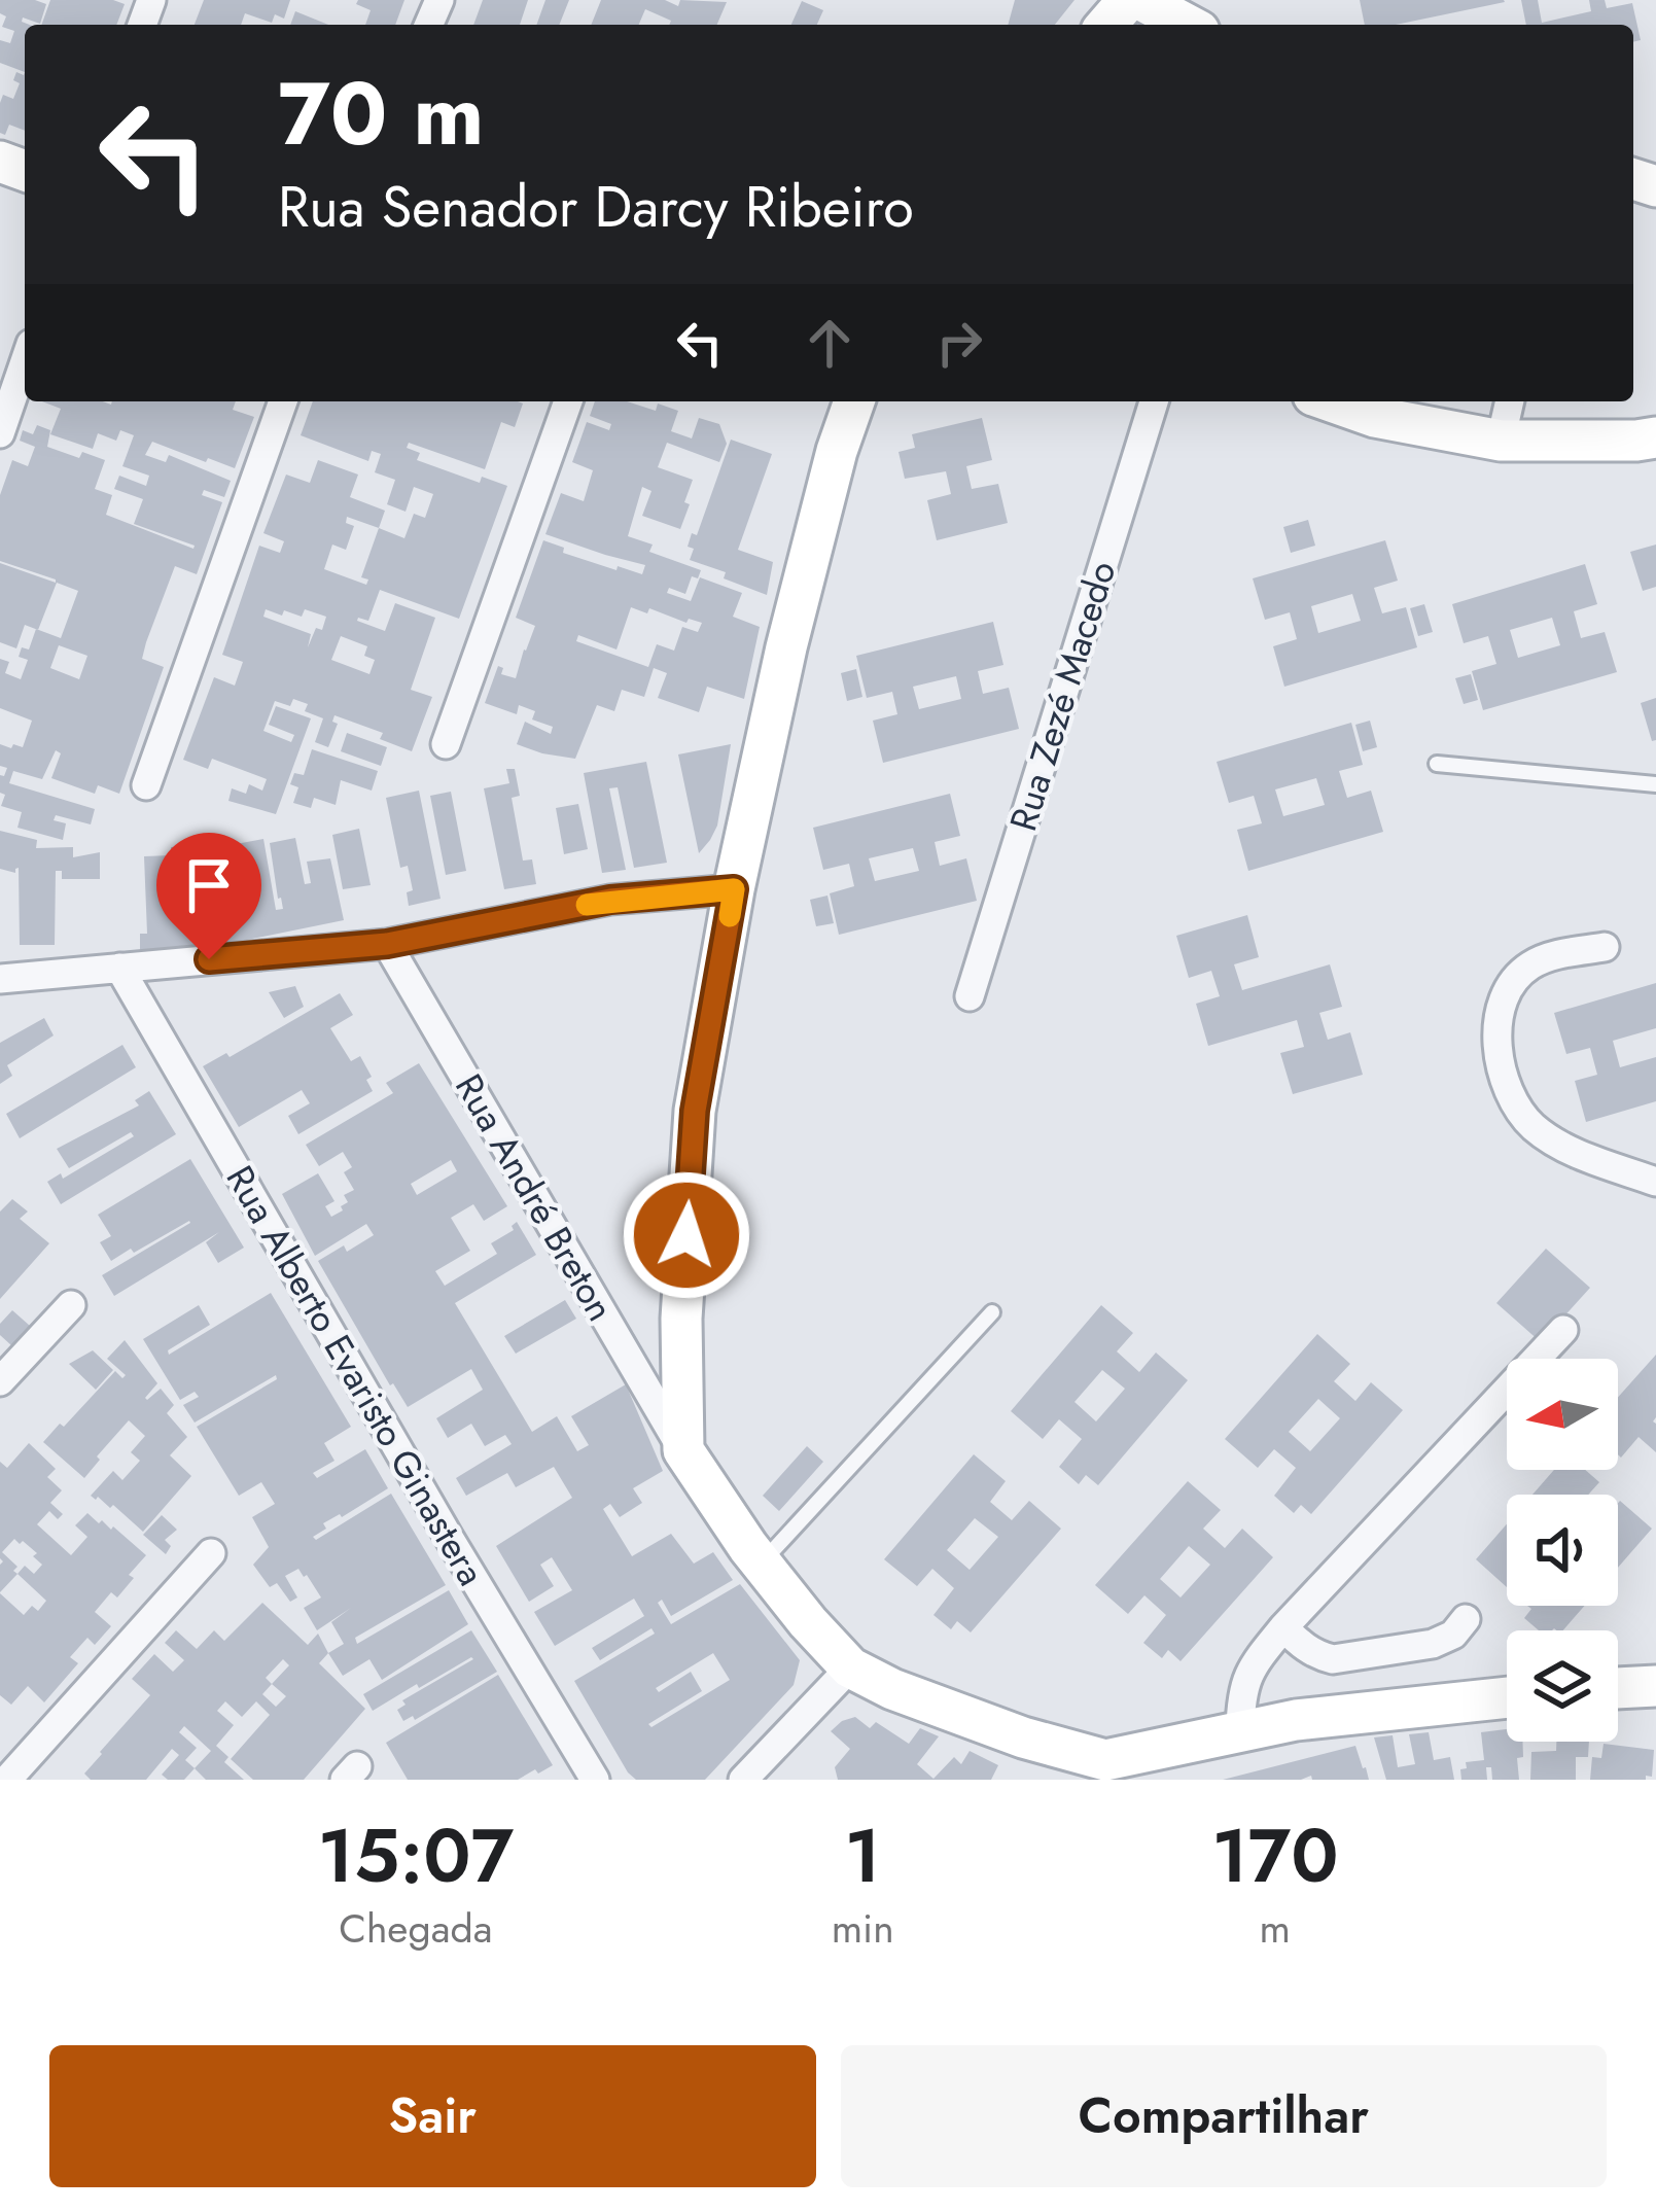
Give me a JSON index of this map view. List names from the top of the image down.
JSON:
{
  "streets": {
    "street": ["Rua Zezé Macedo", "Rua André Breton", "Rua Alberto Evaristo Ginastera"]
  },
  "north": "left",
  "page": {
    "turn": ["70 m", "Rua Senador Darcy Ribeiro"],
    "eta": [
      "15:07",
      "Chegada",
      "1",
      "min",
      "170",
      "m"
    ],
    "buttons": ["Sair", "Compartilhar"]
  }
}
